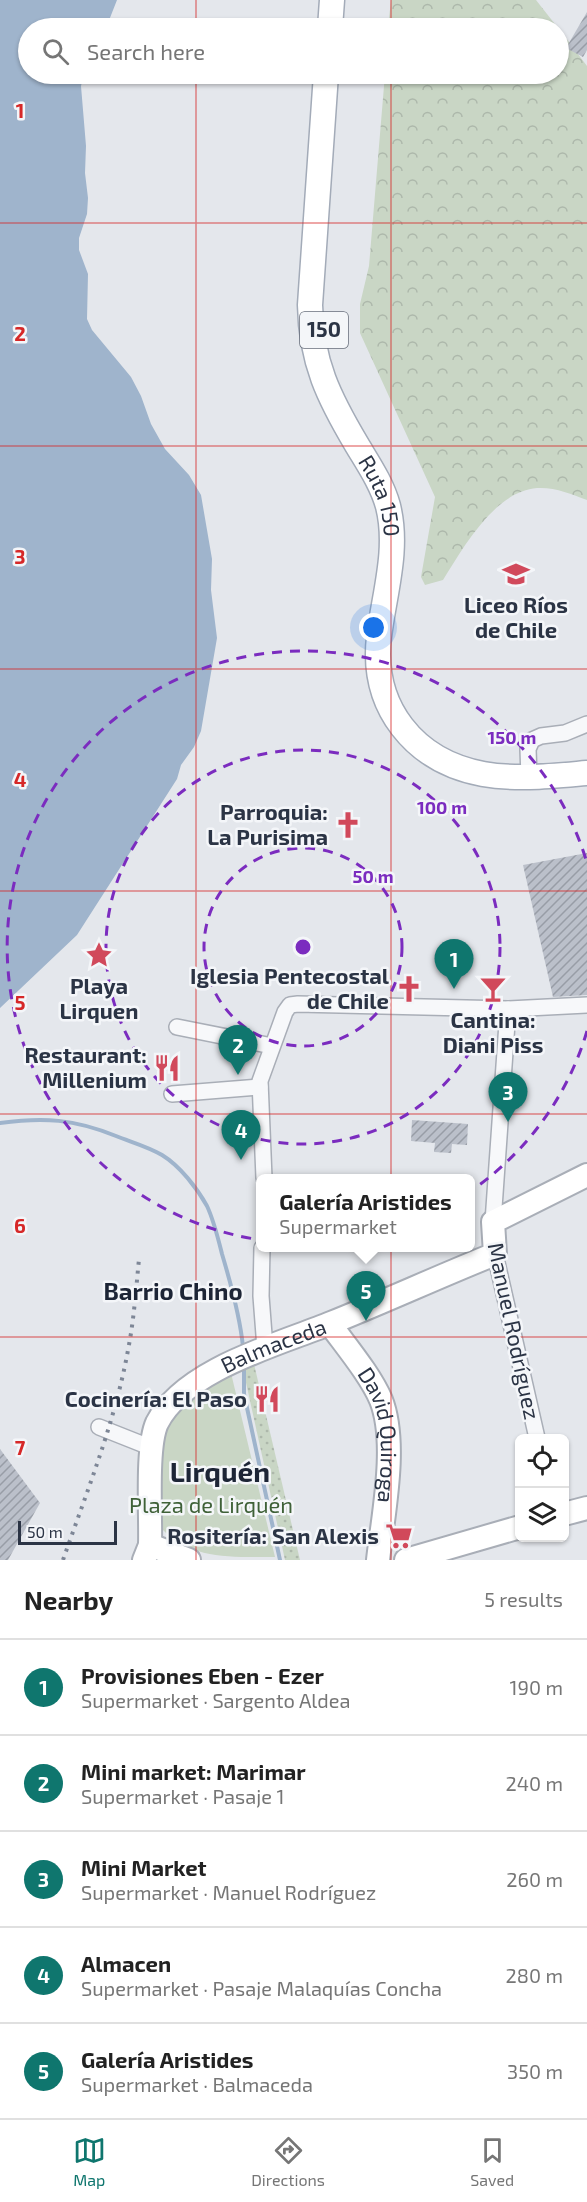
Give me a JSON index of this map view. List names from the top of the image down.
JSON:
{
  "streets": {
    "main road": ["150", "Ruta 150"],
    "street": ["Manuel Rodríguez", "Balmaceda", "David Quiroga"]
  },
  "crossings": [
    ["Manuel Rodríguez", "Balmaceda"],
    ["Balmaceda", "David Quiroga"]
  ],
  "districts": ["Barrio Chino", "Lirquén"],
  "parks": ["Plaza de Lirquén"],
  "places": {
    "school or university": ["Liceo Ríos de Chile"],
    "church": ["Parroquia: La Purisima", "Iglesia Pentecostal de Chile"],
    "place": ["Playa Lirquen"],
    "bar": ["Cantina: Diani Piss"],
    "restaurant": ["Restaurant: Millenium", "Cocinería: El Paso"],
    "supermarket": ["Rositería: San Alexis"]
  },
  "scale_bar": "50 m",
  "page": {
    "search": "Search here",
    "pins": [
      "1",
      "2",
      "3",
      "4",
      "5"
    ],
    "popup": ["Galería Aristides", "Supermarket"],
    "scale": "50 m",
    "heading": ["Nearby", "5 results"],
    "list": [
      {
        "mark": "1",
        "name": "Provisiones Eben - Ezer",
        "note": "Supermarket · Sargento Aldea",
        "value": "190 m"
      },
      {
        "mark": "2",
        "name": "Mini market: Marimar",
        "note": "Supermarket · Pasaje 1",
        "value": "240 m"
      },
      {
        "mark": "3",
        "name": "Mini Market",
        "note": "Supermarket · Manuel Rodríguez",
        "value": "260 m"
      },
      {
        "mark": "4",
        "name": "Almacen",
        "note": "Supermarket · Pasaje Malaquías Concha",
        "value": "280 m"
      },
      {
        "mark": "5",
        "name": "Galería Aristides",
        "note": "Supermarket · Balmaceda",
        "value": "350 m"
      }
    ],
    "nav": ["Map", "Directions", "Saved"]
  },
  "grid": {
    "rows": [
      "1",
      "2",
      "3",
      "4",
      "5",
      "6",
      "7"
    ]
  },
  "rings": ["150 m", "100 m", "50 m"]
}
